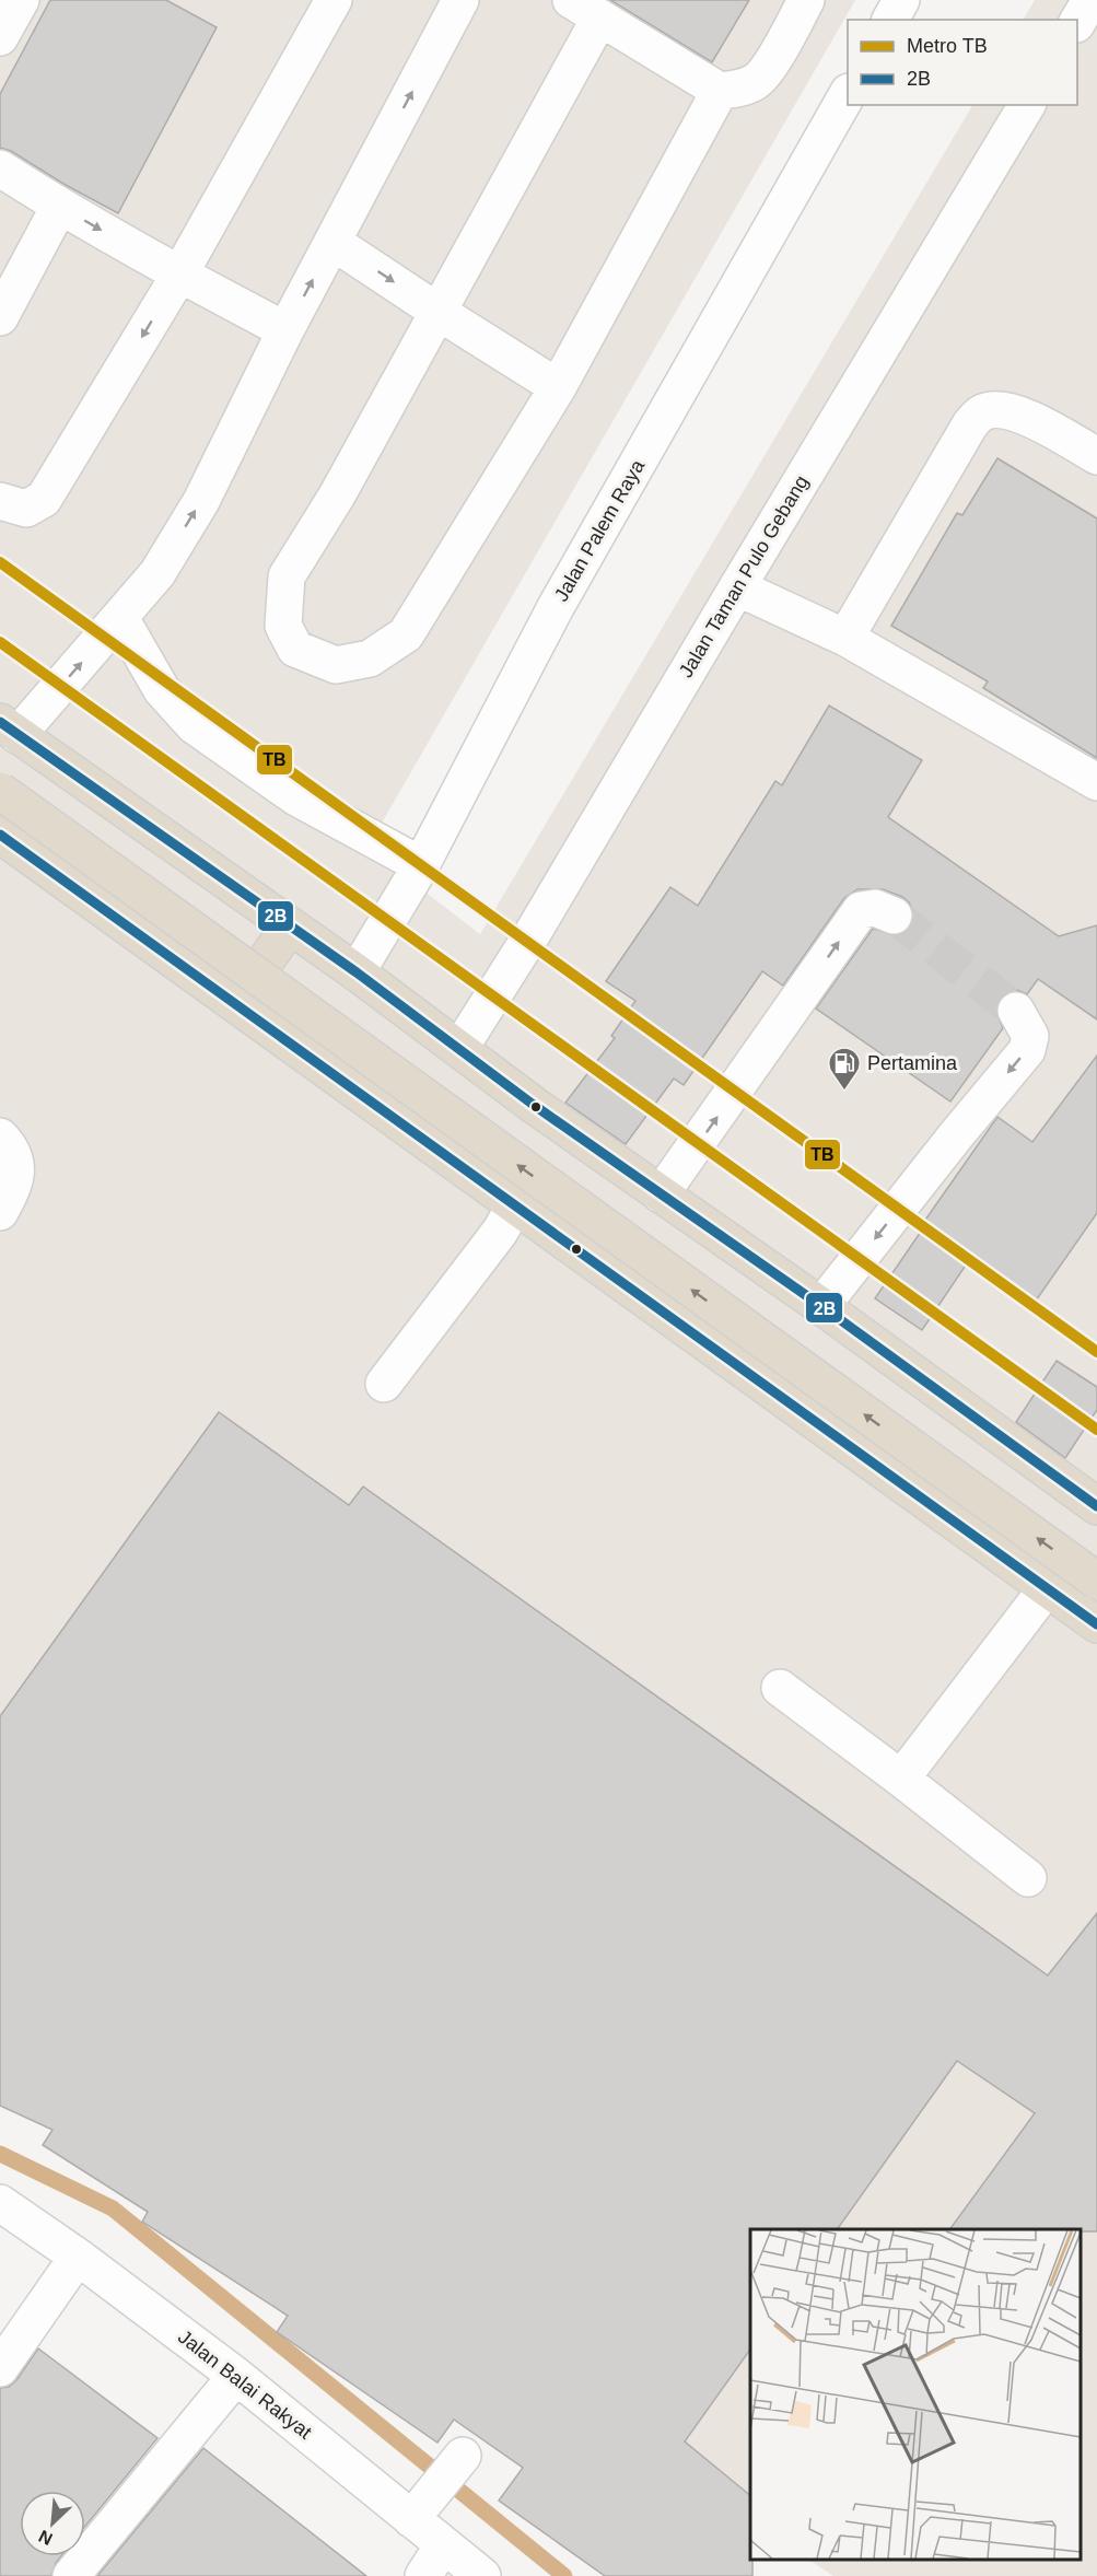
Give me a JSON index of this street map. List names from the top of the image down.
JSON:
{
  "streets": {
    "street": ["Jalan Palem Raya", "Jalan Taman Pulo Gebang", "Jalan Balai Rakyat"]
  },
  "places": {
    "fuel station": ["Pertamina"]
  },
  "lines": ["metro line TB", "transit line 2B"],
  "legend": ["Metro TB", "2B"],
  "north": "bottom left"
}
